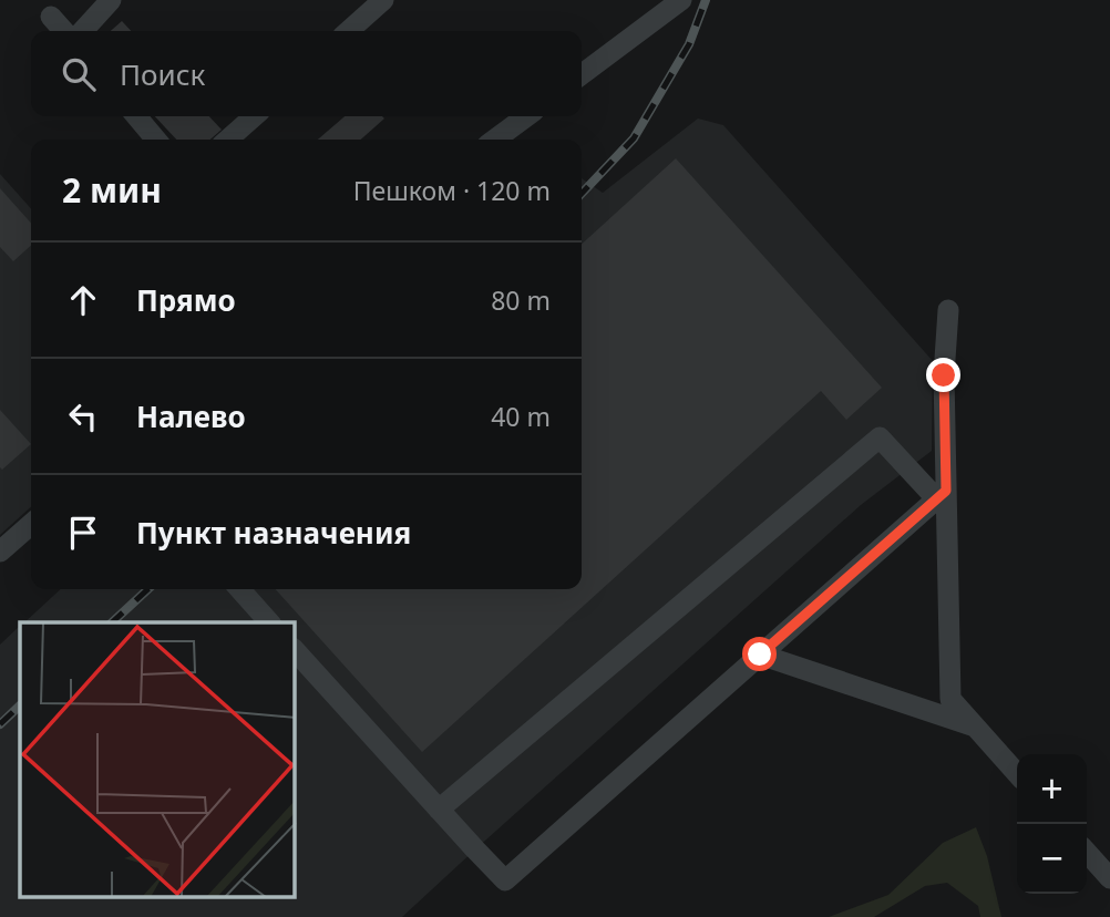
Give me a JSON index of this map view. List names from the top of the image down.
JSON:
{
  "page": {
    "search": "Поиск",
    "heading": ["2 мин", "Пешком · 120 m"],
    "list": [
      ["Прямо", "80 m"],
      ["Налево", "40 m"],
      "Пункт назначения"
    ],
    "map_buttons": ["+", "−"]
  }
}
